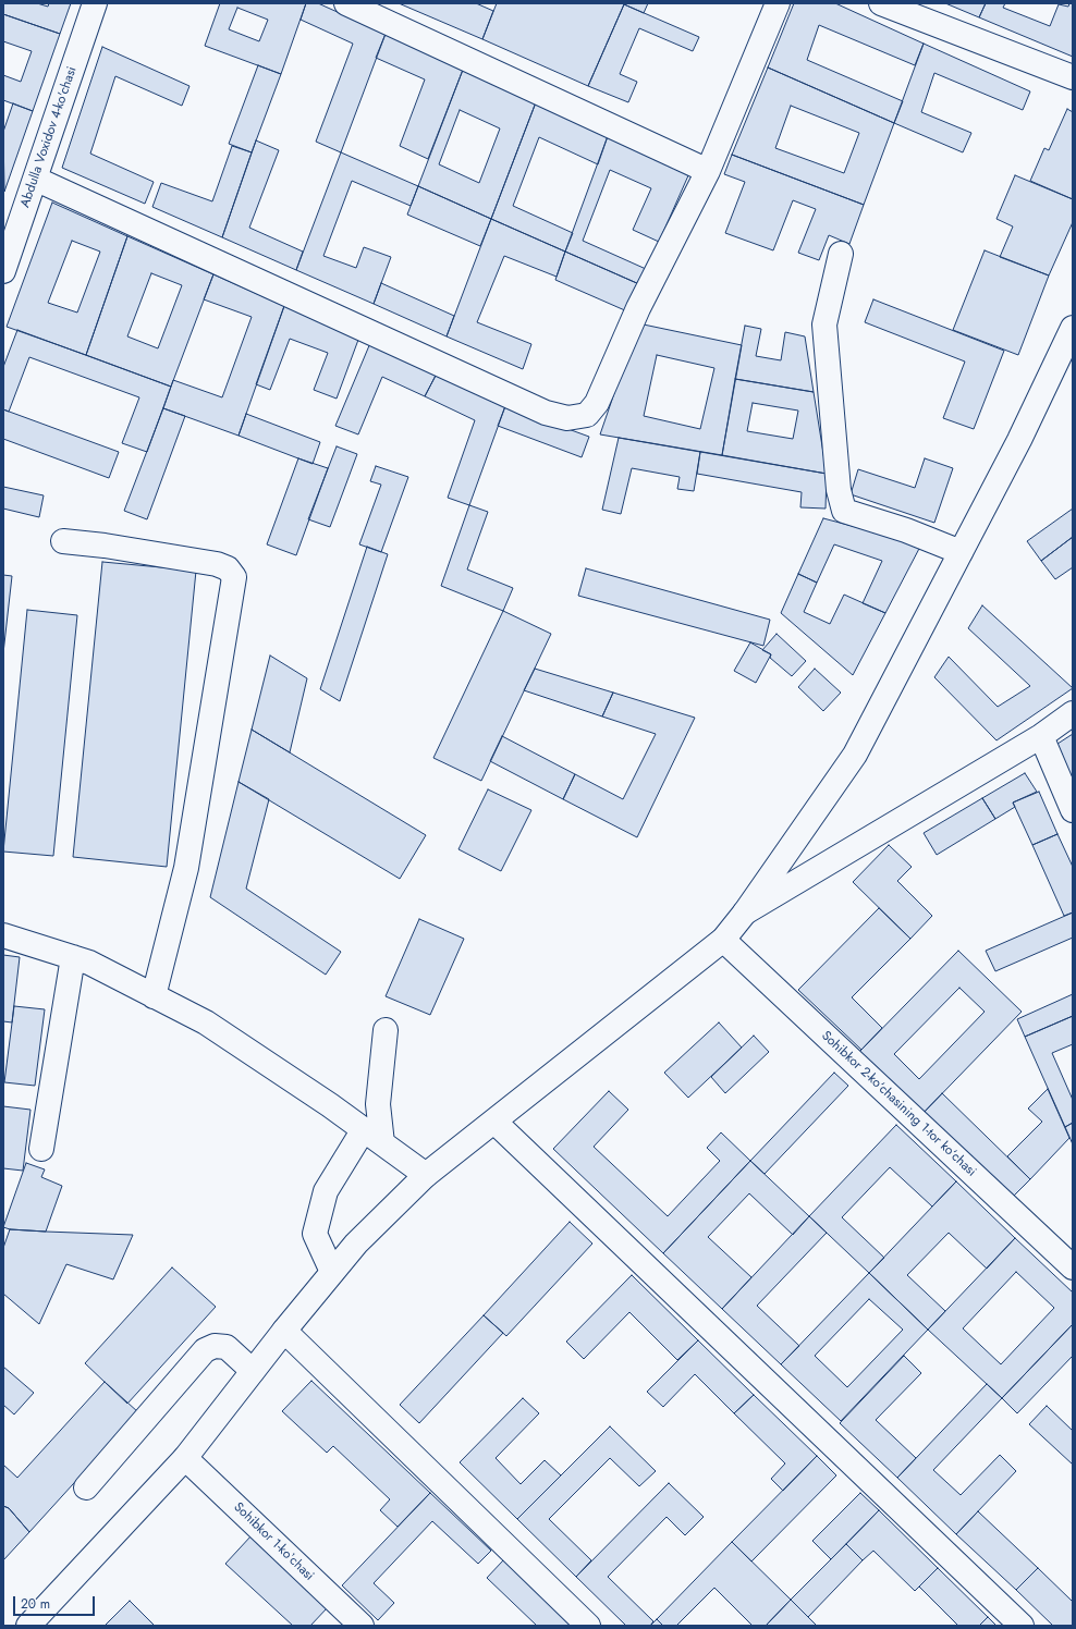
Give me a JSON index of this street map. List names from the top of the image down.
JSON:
{
  "streets": {
    "street": ["Abdulla Voxidov 4-ko'chasi", "Sohibkor 2-ko‘chasining 1-tor ko‘chasi", "Sohibkor 1-koʼchasi"]
  },
  "scale_bar": "20 m"
}
